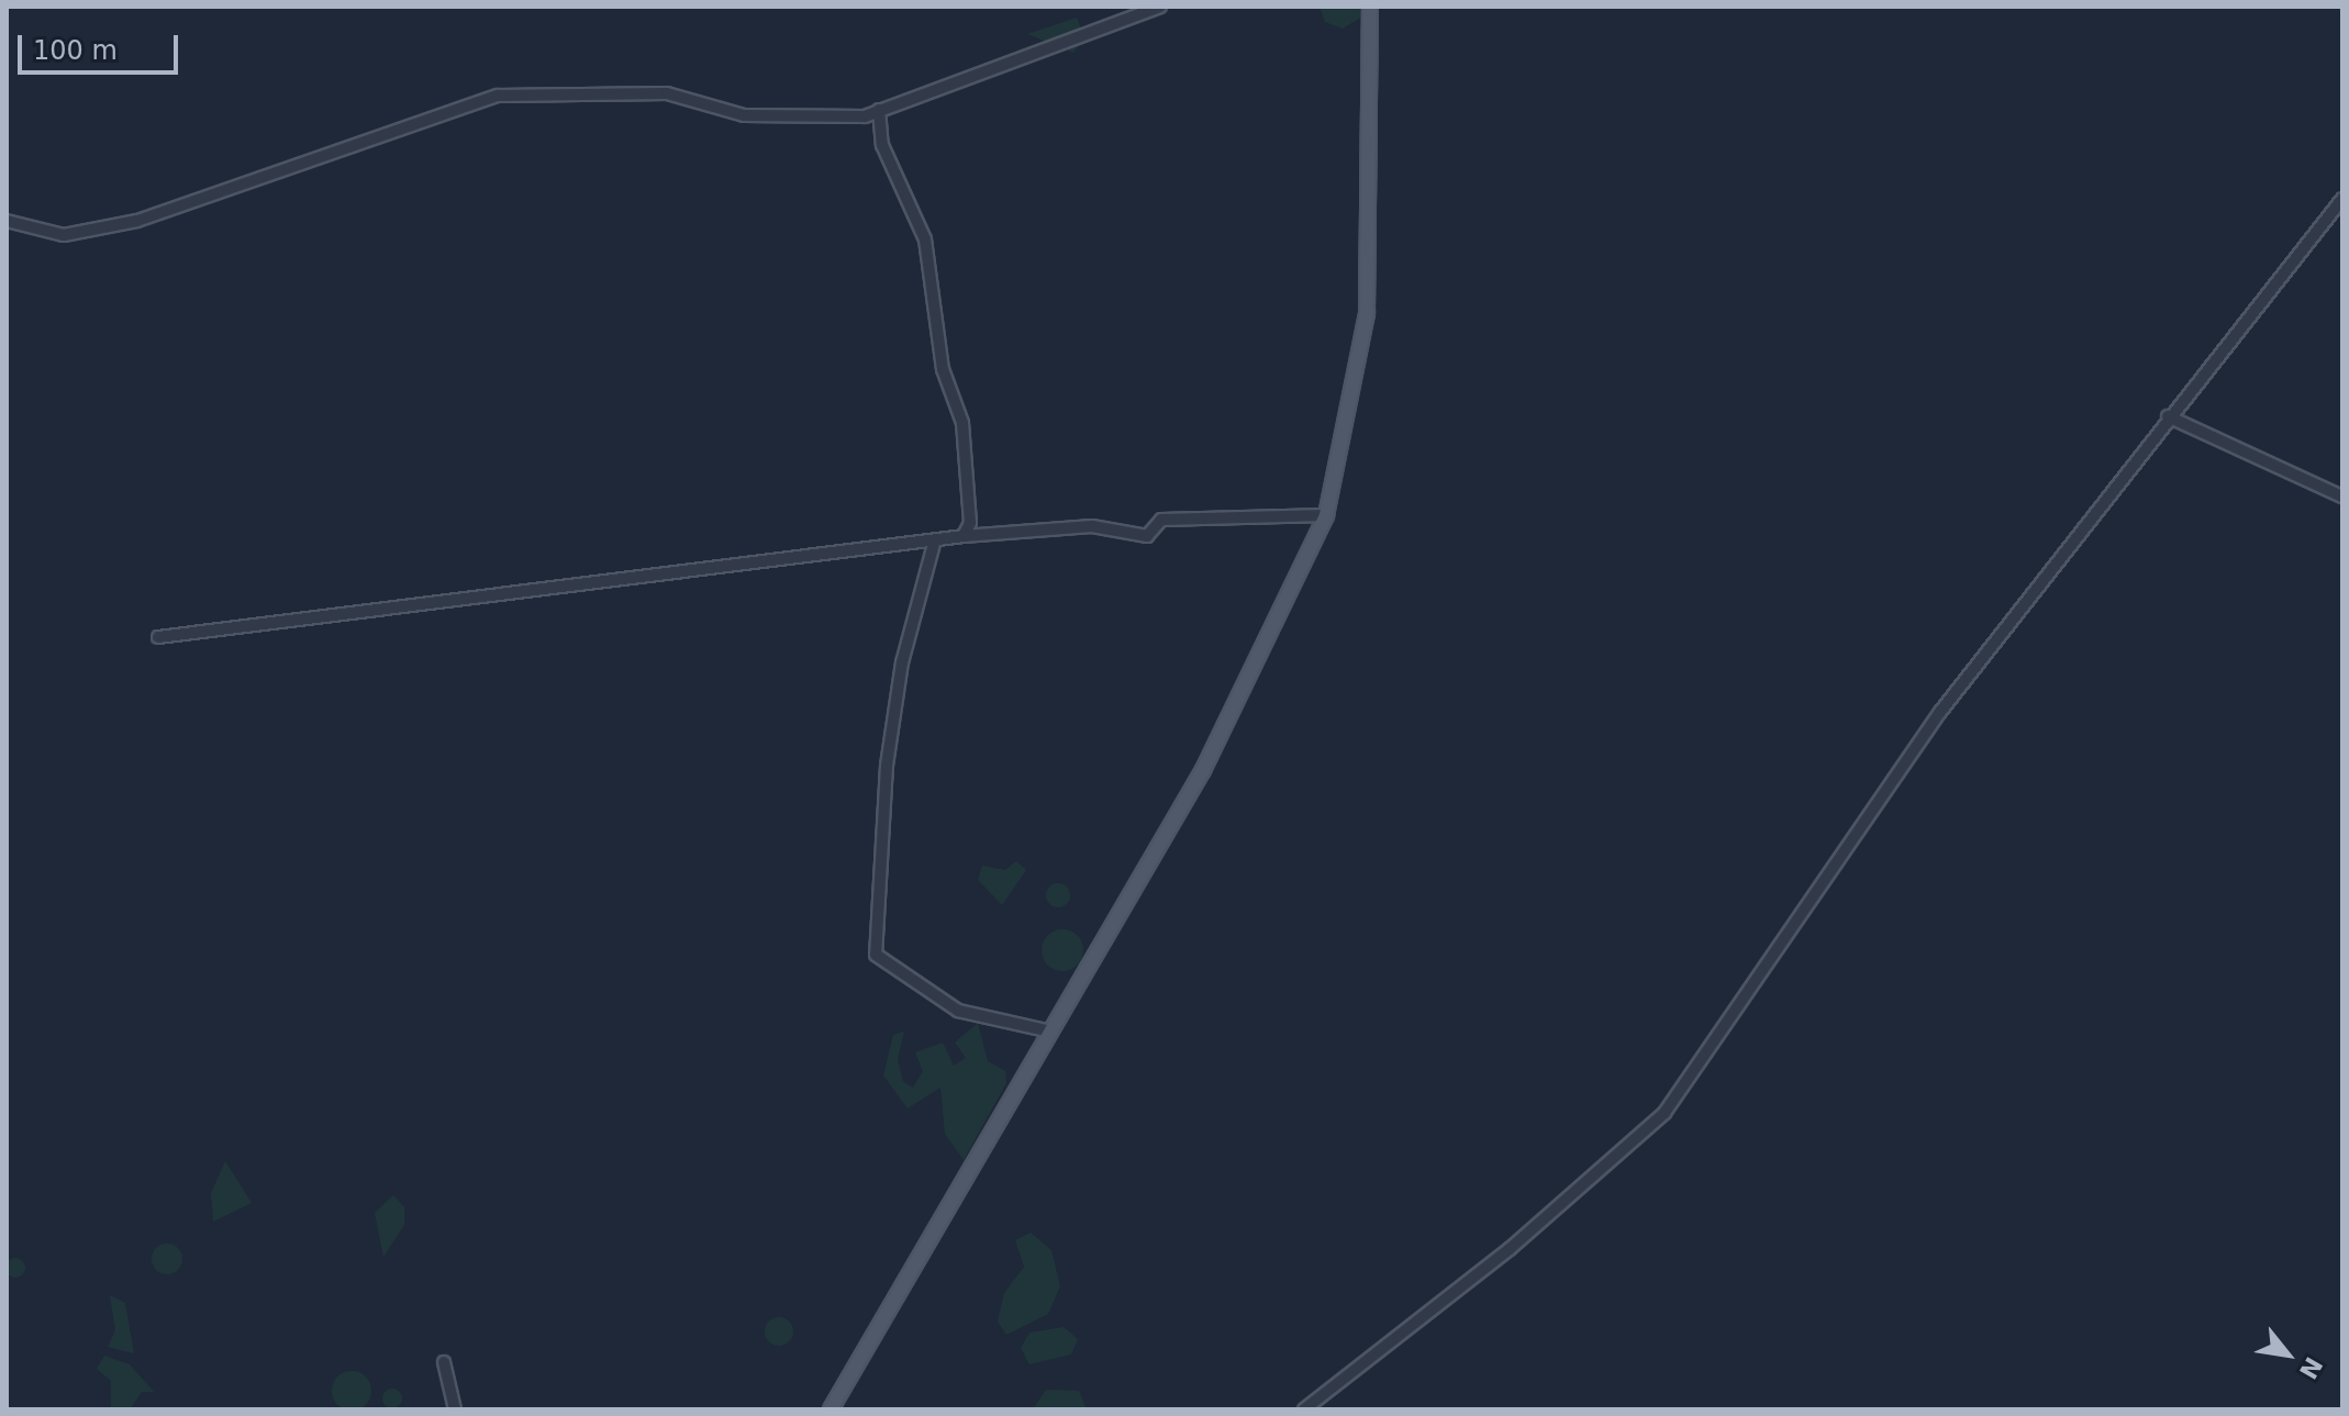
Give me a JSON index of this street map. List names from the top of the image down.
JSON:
{
  "scale_bar": "100 m",
  "north": "bottom right"
}
